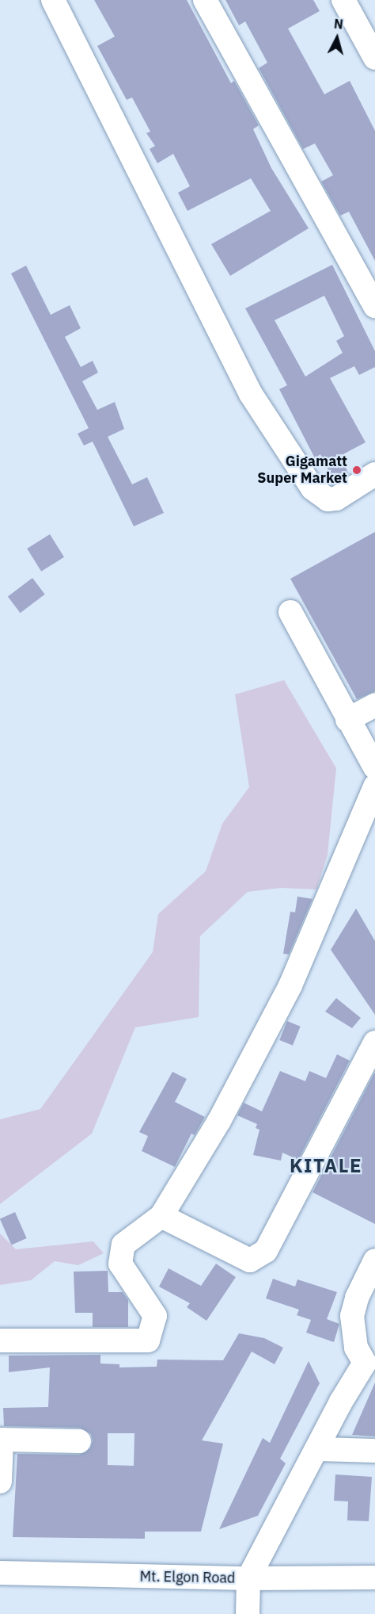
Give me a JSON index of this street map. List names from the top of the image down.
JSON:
{
  "streets": {
    "street": ["Mt. Elgon Road"]
  },
  "districts": ["KITALE"],
  "places": ["Gigamatt Super Market"],
  "north": "top"
}
